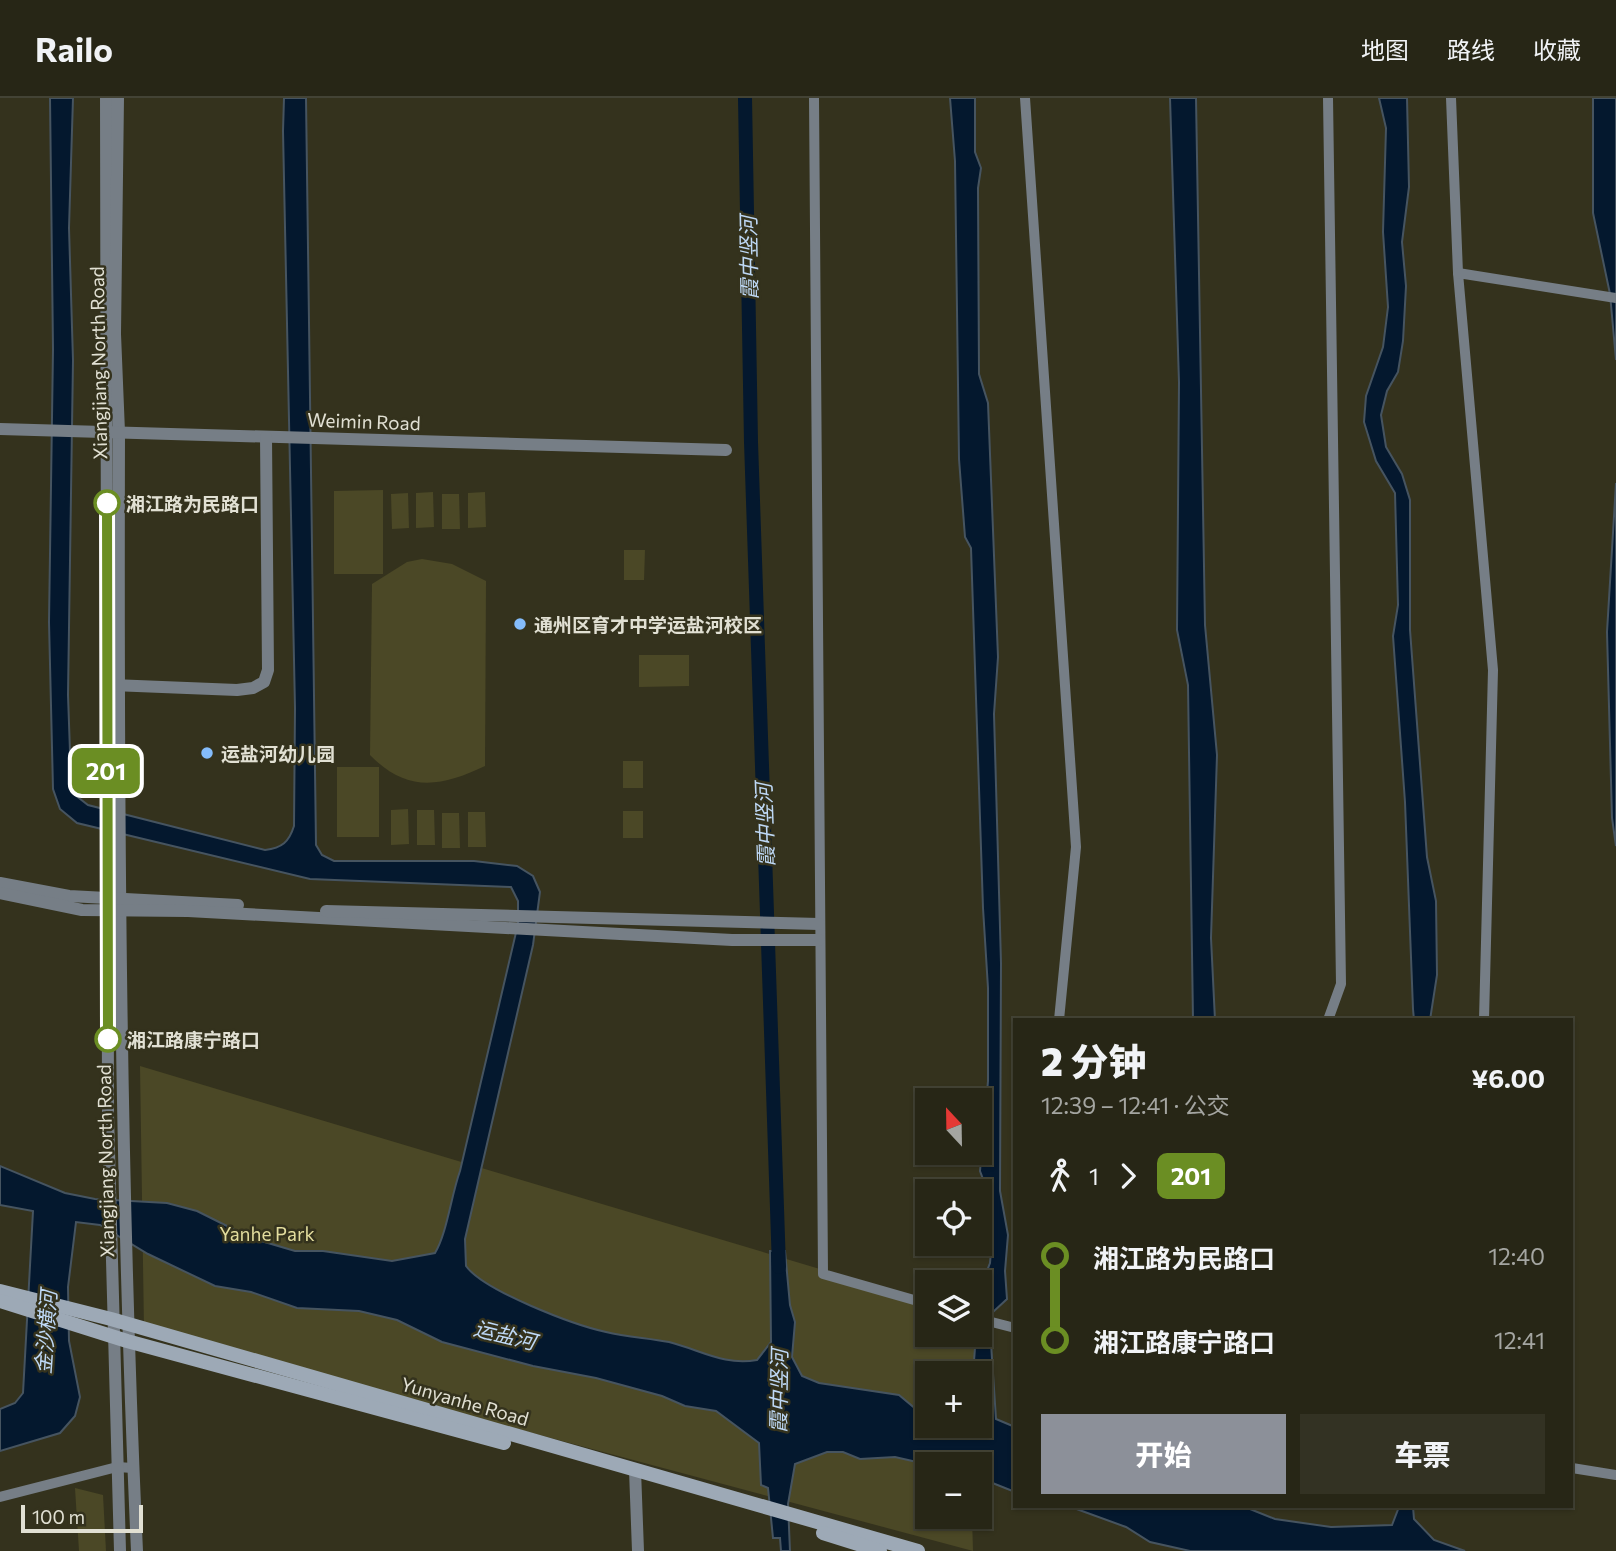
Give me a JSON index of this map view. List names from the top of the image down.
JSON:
{
  "streets": {
    "main road": ["Yunyanhe Road"],
    "street": ["Xiangjiang North Road", "Weimin Road"]
  },
  "crossings": [
    ["Xiangjiang North Road", "Weimin Road"],
    ["Xiangjiang North Road", "Yunyanhe Road"]
  ],
  "water": ["霞中竖河", "金沙横河", "运盐河"],
  "parks": ["Yanhe Park"],
  "places": [
    "湘江路为民路口",
    "通州区育才中学运盐河校区",
    "运盐河幼儿园",
    "湘江路康宁路口"
  ],
  "lines": ["bus line 201"],
  "scale_bar": "100 m",
  "north": "top",
  "page": {
    "header": "Railo",
    "nav": ["地图", "路线", "收藏"],
    "on_map": "201",
    "heading": ["2 分钟", "12:39 – 12:41 · 公交", "¥6.00"],
    "map_buttons": ["+", "−"],
    "legs": ["1", "201"],
    "list": [
      {
        "name": "湘江路为民路口",
        "value": "12:40"
      },
      {
        "name": "湘江路康宁路口",
        "value": "12:41"
      }
    ],
    "buttons": ["开始", "车票"],
    "scale": "100 m"
  }
}
